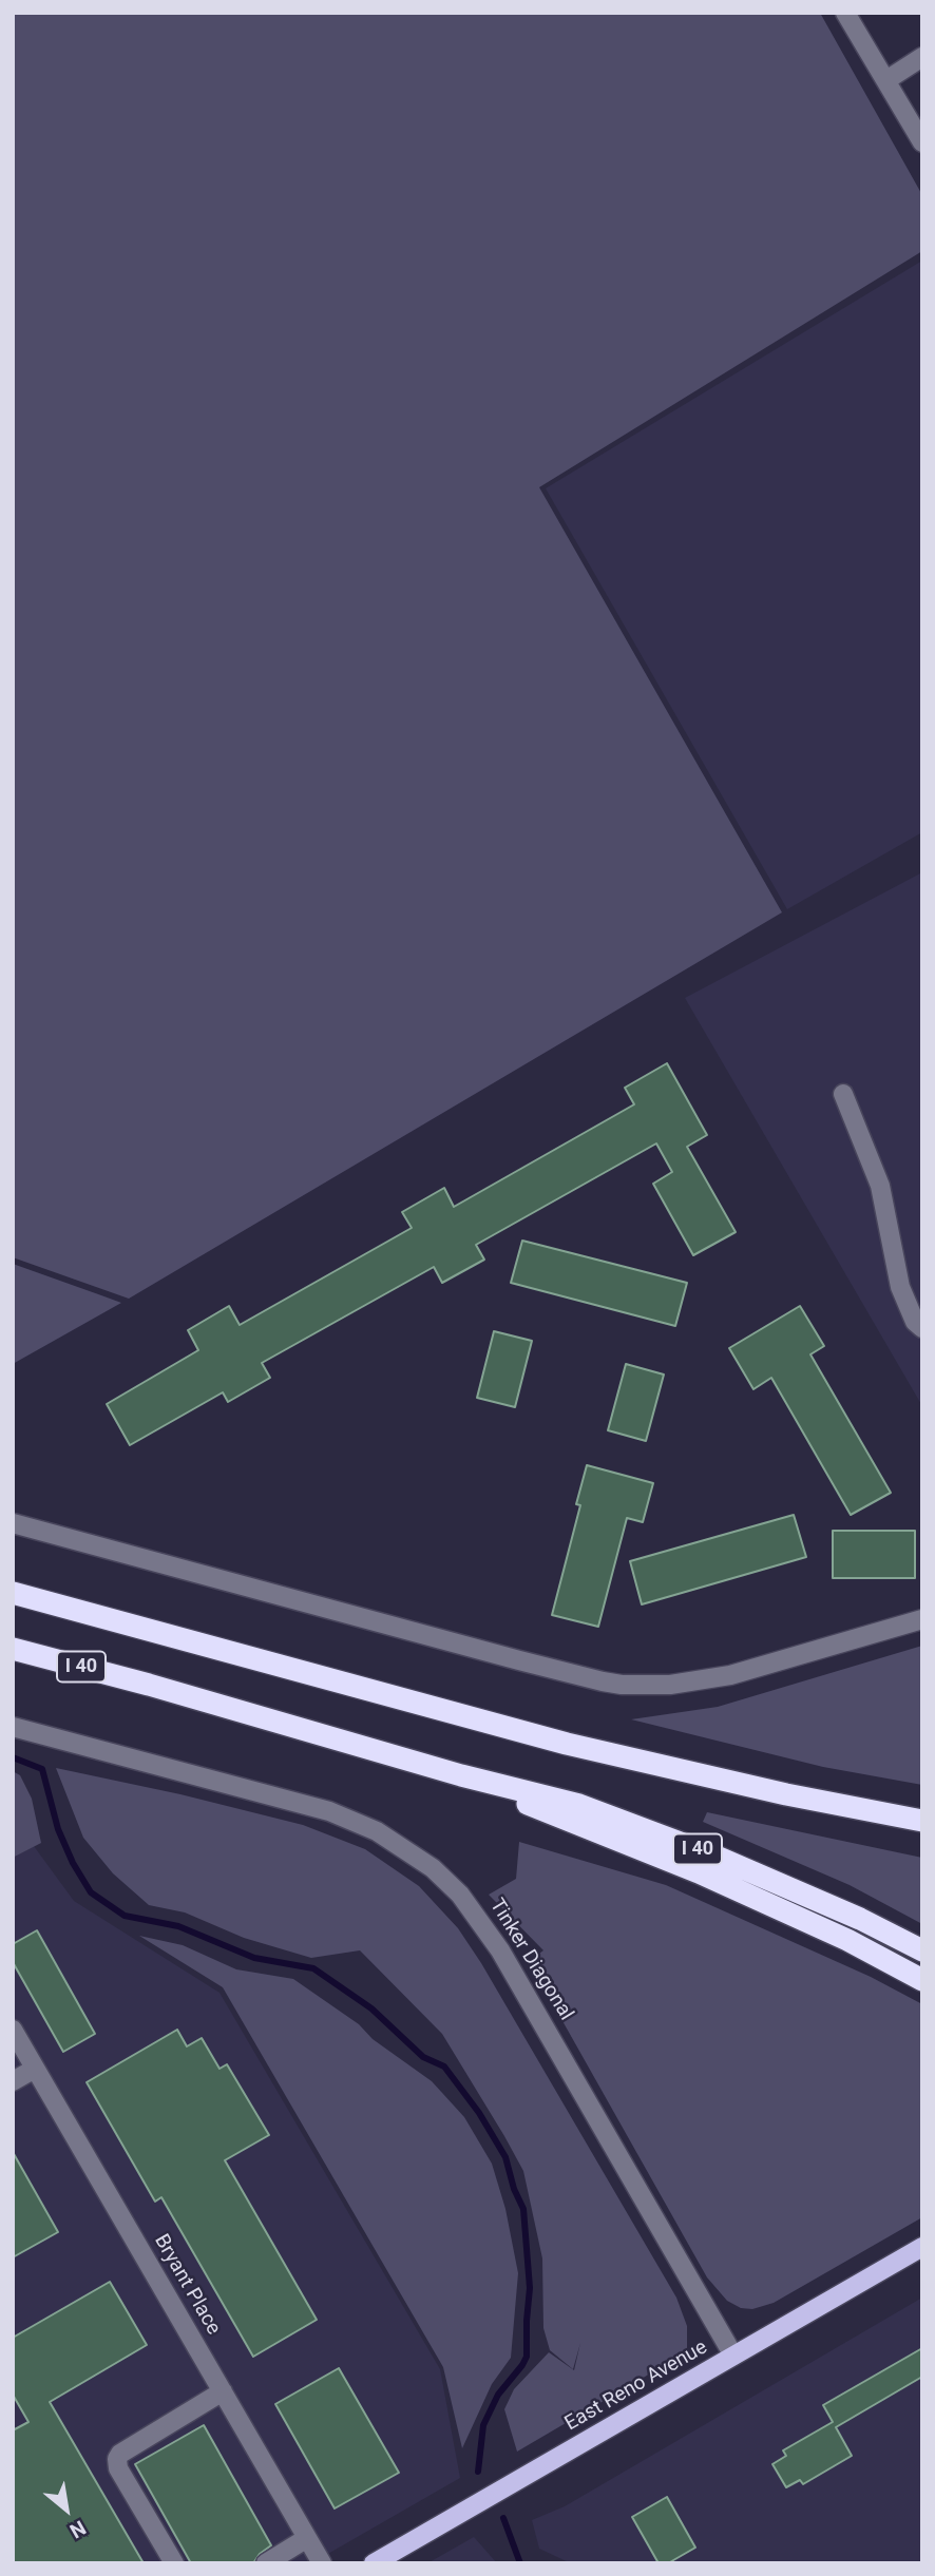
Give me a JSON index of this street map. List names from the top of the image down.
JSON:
{
  "streets": {
    "highway": ["I 40"],
    "main road": ["East Reno Avenue"],
    "street": ["Tinker Diagonal", "Bryant Place"]
  },
  "crossings": [
    ["Tinker Diagonal", "East Reno Avenue"]
  ],
  "north": "bottom right"
}
